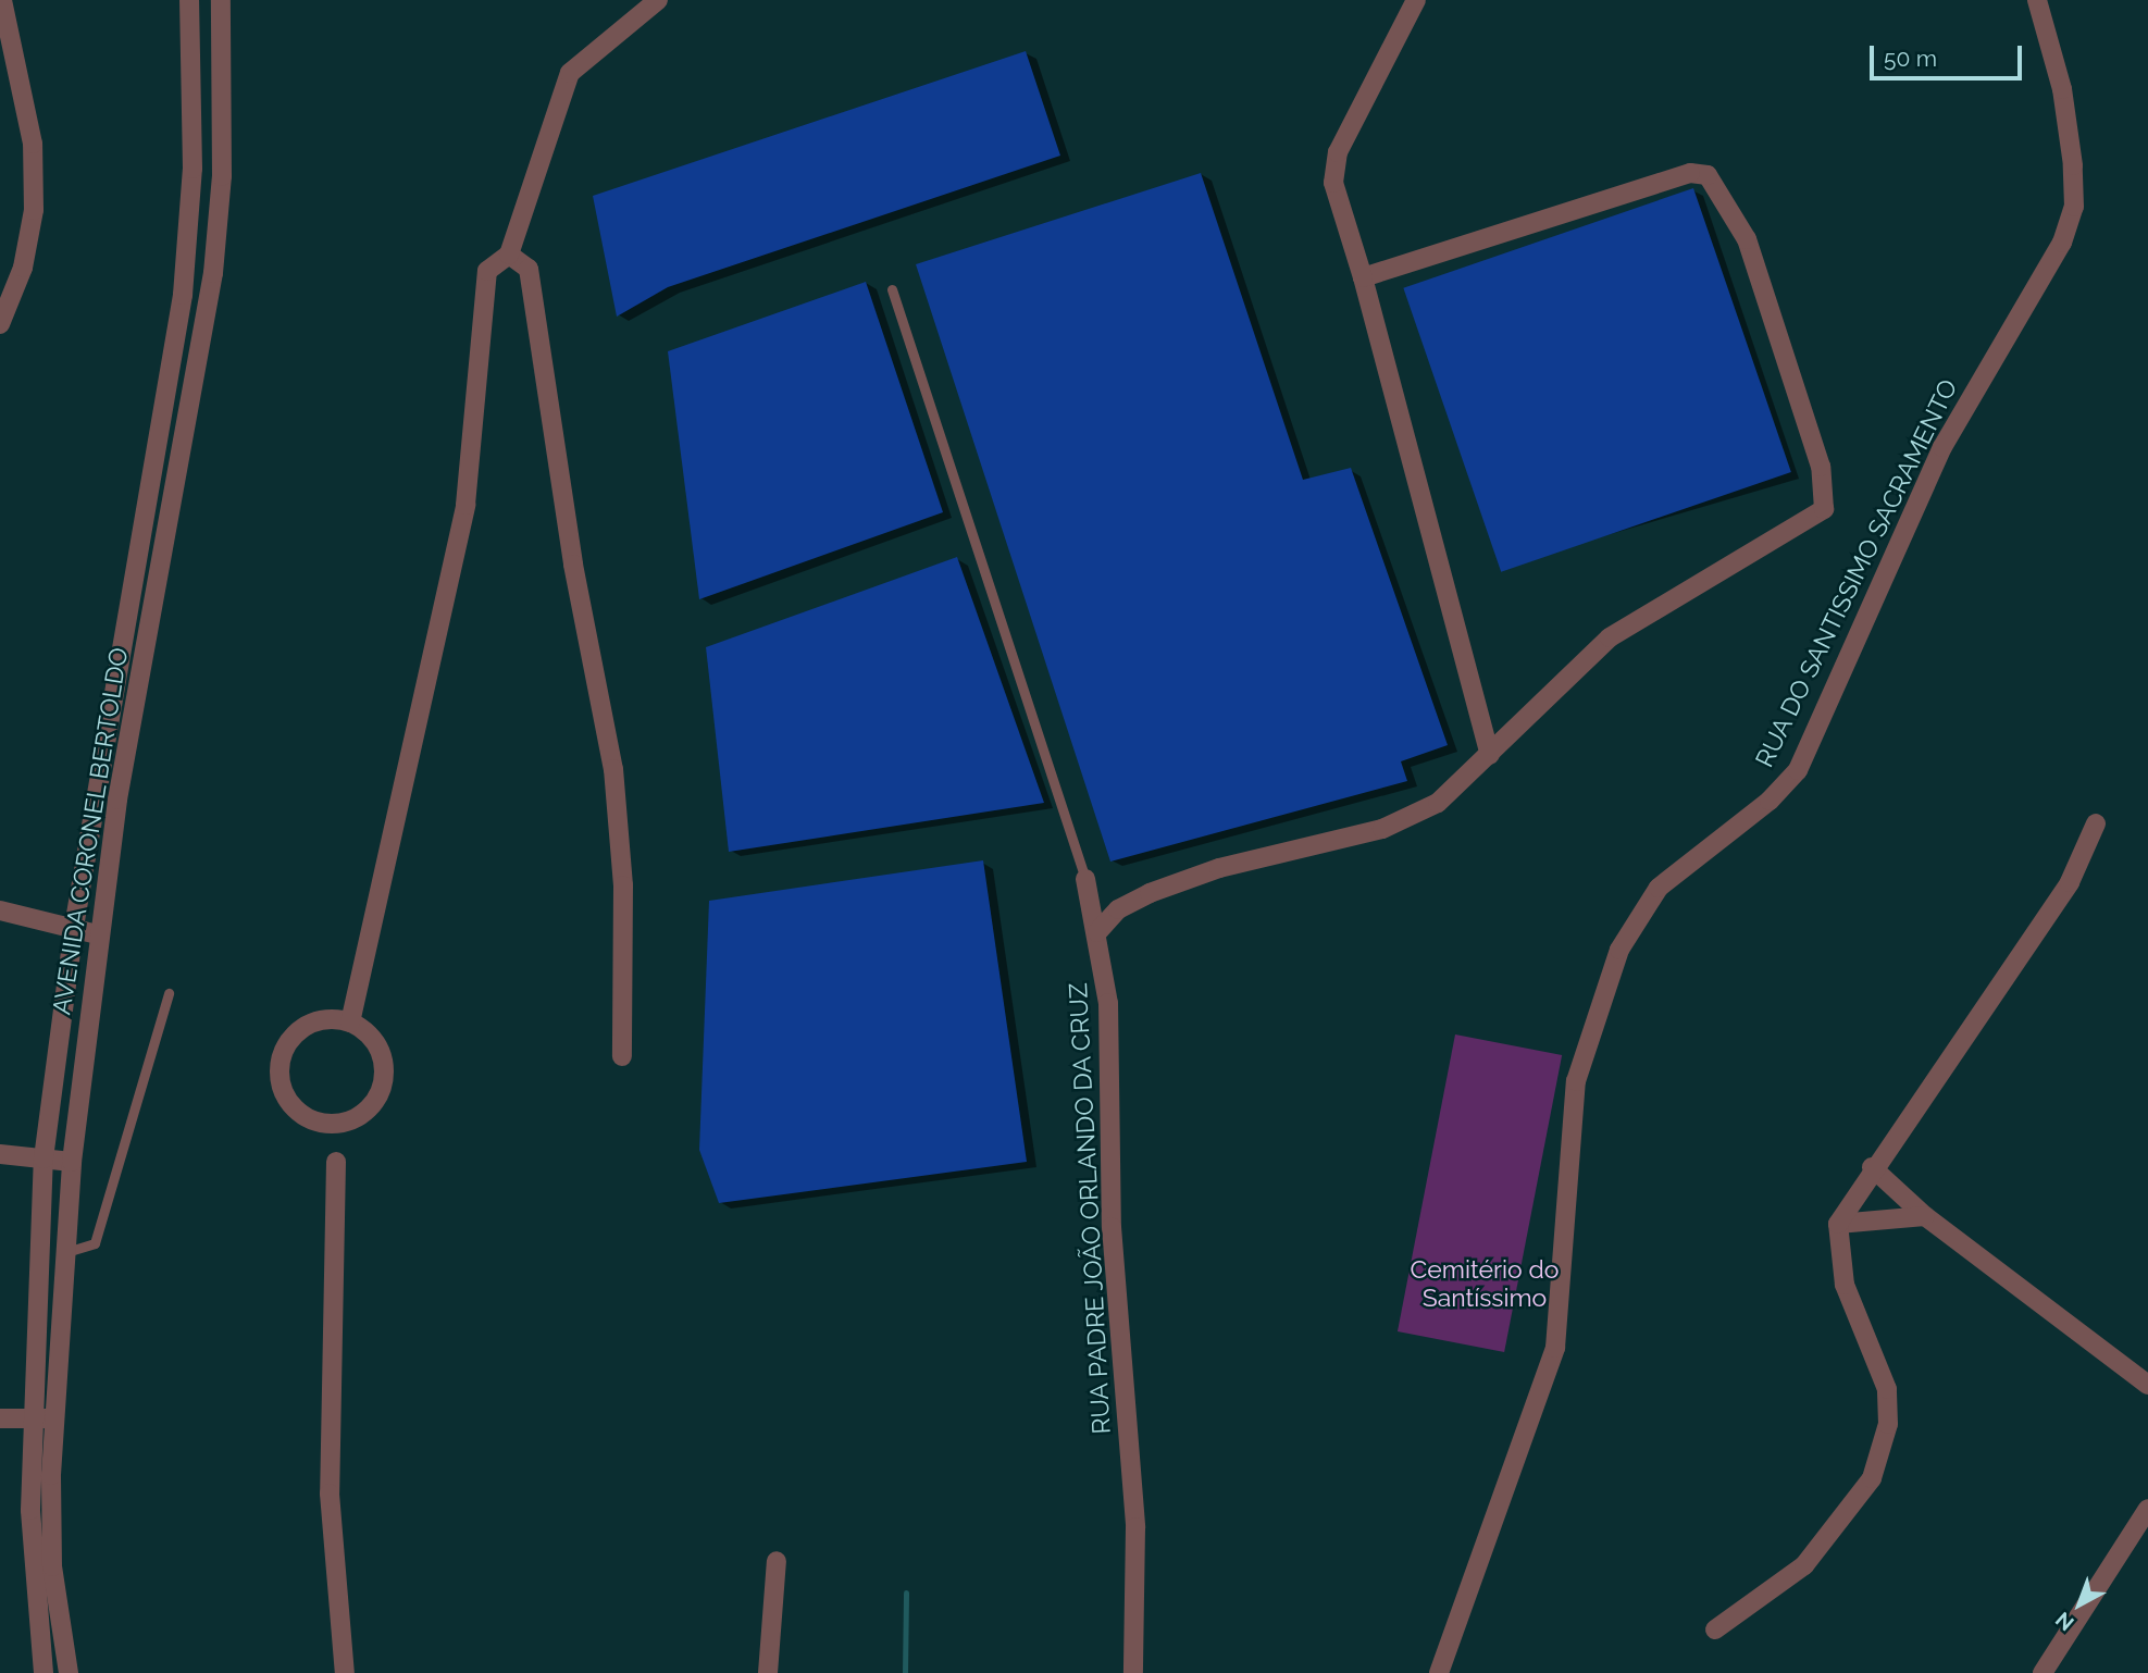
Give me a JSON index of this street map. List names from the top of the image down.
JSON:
{
  "streets": {
    "street": ["RUA DO SANTISSIMO SACRAMENTO", "AVENIDA CORONEL BERTOLDO", "RUA PADRE JOÃO ORLANDO DA CRUZ"]
  },
  "parks": ["Cemitério do Santíssimo"],
  "scale_bar": "50 m",
  "north": "bottom left"
}
